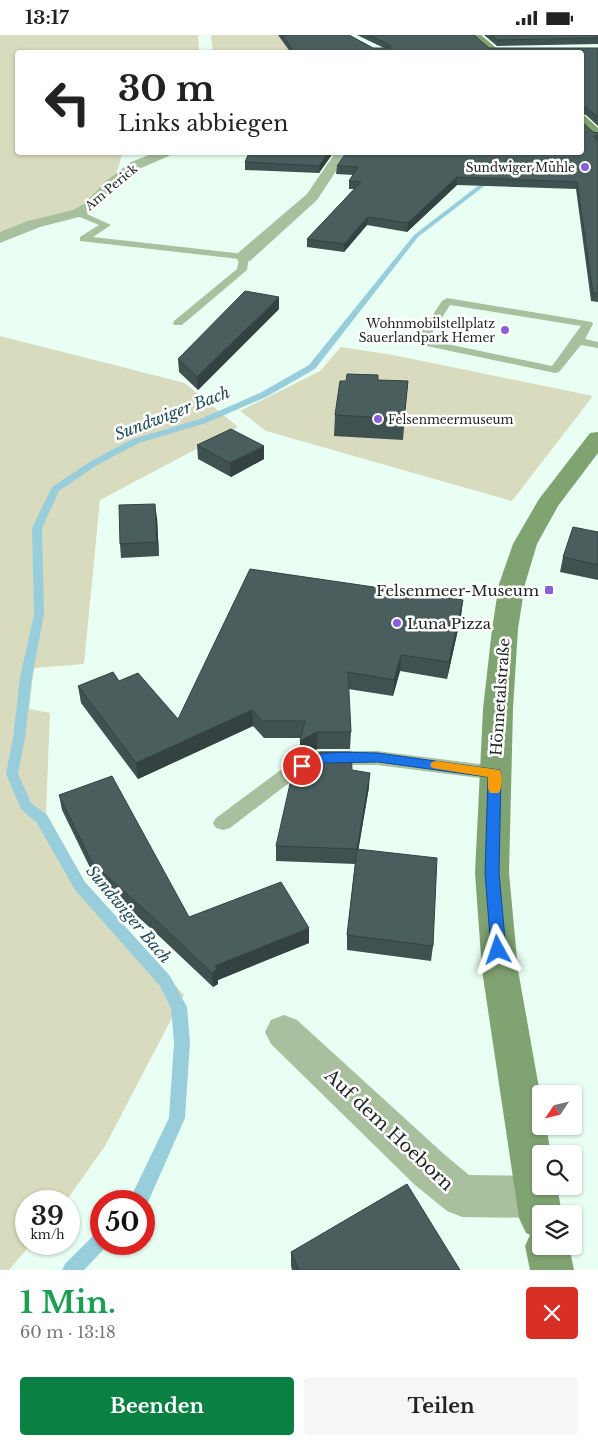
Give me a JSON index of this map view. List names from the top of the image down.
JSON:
{
  "streets": {
    "main road": ["Hönnetalstraße"],
    "street": ["Am Perick", "Auf dem Hoeborn"]
  },
  "water": ["Sundwiger Bach"],
  "places": {
    "other": [
      "Sundwiger Mühle",
      "Wohnmobilstellplatz Sauerlandpark Hemer",
      "Felsenmeermuseum",
      "Luna Pizza"
    ],
    "transit": ["Felsenmeer-Museum"]
  },
  "north": "bottom left",
  "page": {
    "status": "13:17",
    "turn": ["30 m", "Links abbiegen"],
    "speed": "39 km/h",
    "limit": "50",
    "heading": ["1 Min.", "60 m · 13:18"],
    "buttons": ["Beenden", "Teilen"]
  }
}
